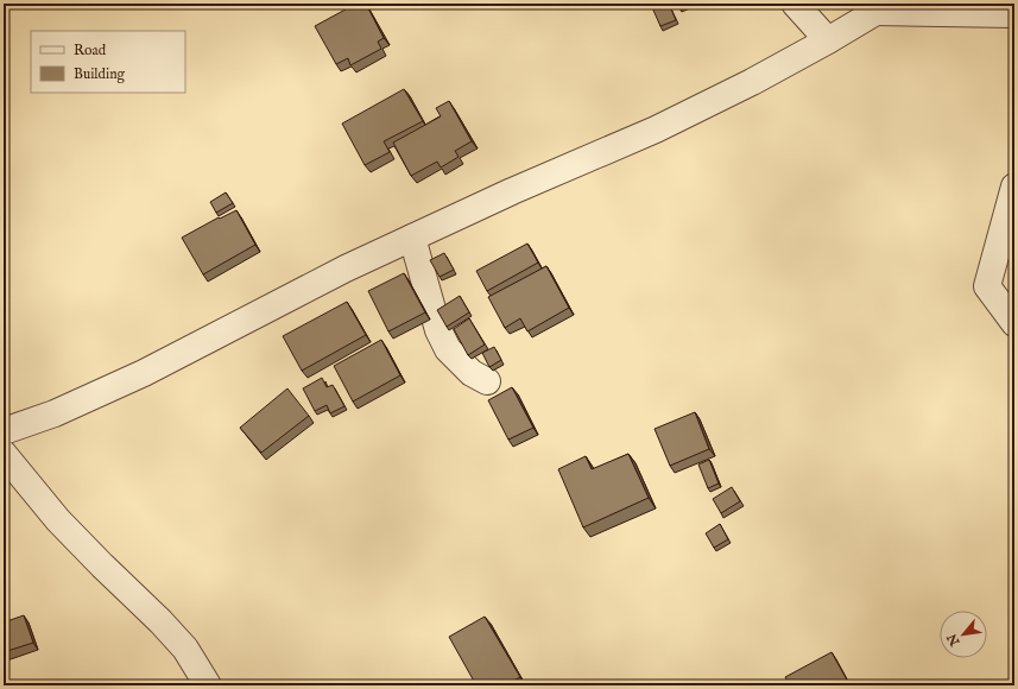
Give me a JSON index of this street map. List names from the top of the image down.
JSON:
{
  "legend": ["Road", "Building"],
  "north": "bottom left"
}
